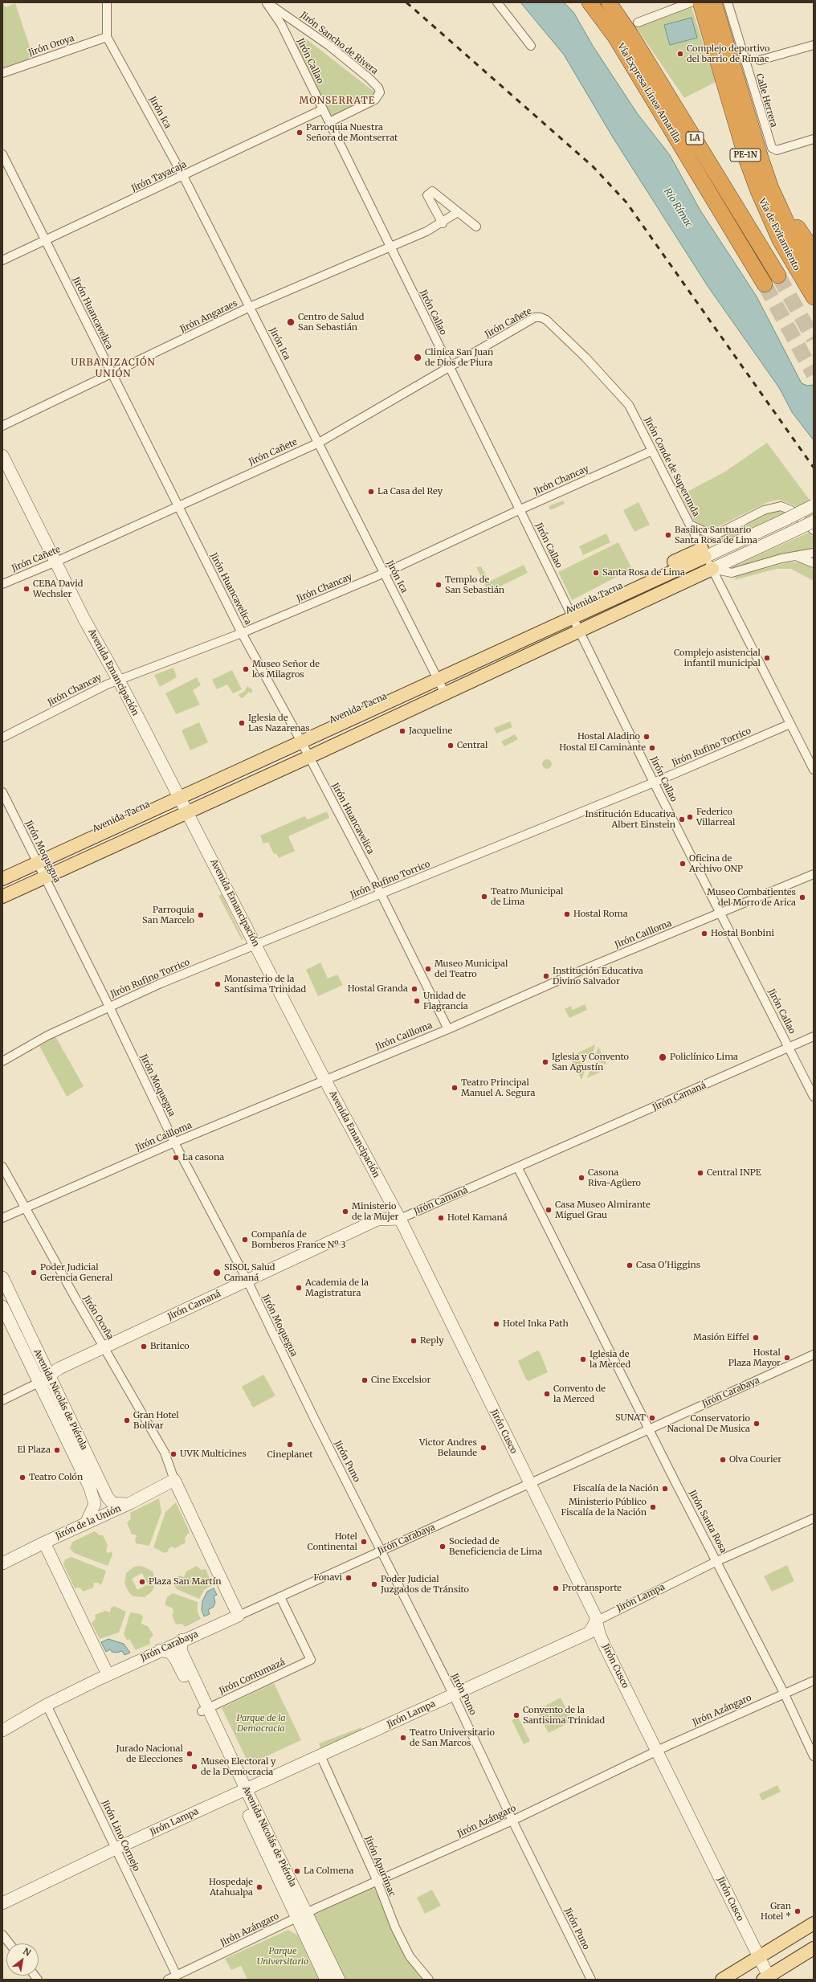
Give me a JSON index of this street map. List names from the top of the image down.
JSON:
{
  "streets": {
    "highway": [
      "Vía Expresa Línea Amarilla",
      "LA",
      "PE-1N",
      "Vía de Evitamiento"
    ],
    "main road": [
      "Avenida Tacna",
      "Avenida Emancipación",
      "Jirón Camaná",
      "Jirón Carabaya",
      "Avenida Nicolás de Piérola",
      "Jirón Cusco",
      "Jirón de la Unión",
      "Jirón Lampa"
    ],
    "street": [
      "Jirón Sancho de Rivera",
      "Jirón Oroya",
      "Jirón Callao",
      "Calle Herrera",
      "Jirón Ica",
      "Jirón Tayacaja",
      "Jirón Huancavelica",
      "Jirón Angaraes",
      "Jirón Cañete",
      "Jirón Conde de Superunda",
      "Jirón Chancay",
      "Jirón Rufino Torrico",
      "Jirón Moquegua",
      "Jirón Cailloma",
      "Jirón Ocoña",
      "Jirón Puno",
      "Jirón Santa Rosa",
      "Jirón Contumazá",
      "Jirón Azángaro",
      "Jirón Lino Cornejo",
      "Jirón Apurímac"
    ]
  },
  "crossings": [
    ["Jirón Sancho de Rivera", "Jirón Callao"],
    ["Jirón Oroya", "Jirón Ica"],
    ["Jirón Callao", "Jirón Tayacaja"],
    ["Jirón Callao", "Jirón Angaraes"],
    ["Jirón Callao", "Jirón Cañete"],
    ["Jirón Callao", "Jirón Chancay"],
    ["Jirón Callao", "Avenida Tacna"],
    ["Jirón Callao", "Jirón Rufino Torrico"],
    ["Jirón Callao", "Jirón Cailloma"],
    ["Jirón Callao", "Jirón Camaná"],
    ["Jirón Ica", "Jirón Tayacaja"],
    ["Jirón Ica", "Jirón Angaraes"],
    ["Jirón Ica", "Jirón Cañete"],
    ["Jirón Ica", "Jirón Chancay"],
    ["Jirón Ica", "Avenida Tacna"],
    ["Jirón Tayacaja", "Jirón Huancavelica"],
    ["Jirón Huancavelica", "Jirón Angaraes"],
    ["Jirón Huancavelica", "Jirón Cañete"],
    ["Jirón Huancavelica", "Jirón Chancay"],
    ["Jirón Huancavelica", "Avenida Tacna"],
    ["Jirón Huancavelica", "Jirón Rufino Torrico"],
    ["Jirón Huancavelica", "Jirón Cailloma"],
    ["Jirón Cañete", "Jirón Conde de Superunda"],
    ["Jirón Cañete", "Avenida Emancipación"],
    ["Jirón Conde de Superunda", "Jirón Chancay"],
    ["Jirón Conde de Superunda", "Avenida Tacna"],
    ["Jirón Conde de Superunda", "Jirón Rufino Torrico"],
    ["Jirón Chancay", "Avenida Emancipación"],
    ["Avenida Tacna", "Avenida Emancipación"],
    ["Avenida Tacna", "Jirón Moquegua"],
    ["Avenida Emancipación", "Jirón Rufino Torrico"],
    ["Avenida Emancipación", "Jirón Cailloma"],
    ["Avenida Emancipación", "Jirón Camaná"],
    ["Avenida Emancipación", "Jirón Cusco"],
    ["Jirón Rufino Torrico", "Jirón Moquegua"],
    ["Jirón Moquegua", "Jirón Cailloma"],
    ["Jirón Moquegua", "Jirón Camaná"],
    ["Jirón Moquegua", "Jirón Puno"],
    ["Jirón Cailloma", "Jirón Ocoña"],
    ["Jirón Camaná", "Jirón Ocoña"],
    ["Jirón Camaná", "Avenida Nicolás de Piérola"],
    ["Jirón Camaná", "Jirón Santa Rosa"],
    ["Jirón Ocoña", "Jirón de la Unión"],
    ["Jirón Carabaya", "Avenida Nicolás de Piérola"],
    ["Jirón Carabaya", "Jirón Cusco"],
    ["Jirón Carabaya", "Jirón Puno"],
    ["Jirón Carabaya", "Jirón Santa Rosa"],
    ["Jirón Carabaya", "Jirón Contumazá"],
    ["Jirón Carabaya", "Jirón Lino Cornejo"],
    ["Avenida Nicolás de Piérola", "Jirón de la Unión"],
    ["Avenida Nicolás de Piérola", "Jirón Lampa"],
    ["Avenida Nicolás de Piérola", "Jirón Contumazá"],
    ["Avenida Nicolás de Piérola", "Jirón Azángaro"],
    ["Jirón Cusco", "Jirón Lampa"],
    ["Jirón Cusco", "Jirón Azángaro"],
    ["Jirón Puno", "Jirón Lampa"],
    ["Jirón Puno", "Jirón Azángaro"],
    ["Jirón Santa Rosa", "Jirón Lampa"],
    ["Jirón Santa Rosa", "Jirón Azángaro"],
    ["Jirón Lampa", "Jirón Lino Cornejo"],
    ["Jirón Lampa", "Jirón Apurímac"],
    ["Jirón Azángaro", "Jirón Lino Cornejo"],
    ["Jirón Azángaro", "Jirón Apurímac"]
  ],
  "districts": ["MONSERRATE", "URBANIZACIÓN UNIÓN"],
  "water": ["Río Rímac"],
  "parks": ["Parque de la Democracia", "Parque Universitario"],
  "places": [
    "Complejo deportivo del barrio de Rímac",
    "Parroquia Nuestra Señora de Montserrat",
    "Centro de Salud San Sebastián",
    "Clinica San Juan de Dios de Piura",
    "La Casa del Rey",
    "Basílica Santuario Santa Rosa de Lima",
    "Santa Rosa de Lima",
    "Templo de San Sebastián",
    "CEBA David Wechsler",
    "Complejo asistencial infantil municipal",
    "Museo Señor de los Milagros",
    "Iglesia de Las Nazarenas",
    "Jacqueline",
    "Hostal Aladino",
    "Central",
    "Hostal El Caminante",
    "Federico Villarreal",
    "Institución Educativa Albert Einstein",
    "Oficina de Archivo ONP",
    "Teatro Municipal de Lima",
    "Museo Combatientes del Morro de Arica",
    "Hostal Roma",
    "Parroquia San Marcelo",
    "Hostal Bonbini",
    "Museo Municipal del Teatro",
    "Institución Educativa Divino Salvador",
    "Monasterio de la Santísima Trinidad",
    "Hostal Granda",
    "Unidad de Flagrancia",
    "Policlínico Lima",
    "Iglesia y Convento San Agustín",
    "Teatro Principal Manuel A. Segura",
    "La casona",
    "Central INPE",
    "Casona Riva-Agüero",
    "Casa Museo Almirante Miguel Grau",
    "Ministerio de la Mujer",
    "Hotel Kamaná",
    "Compañía de Bomberos France Nº 3",
    "Casa O'Higgins",
    "Poder Judicial Gerencia General",
    "SISOL Salud Camaná",
    "Academia de la Magistratura",
    "Hotel Inka Path",
    "Masión Eiffel",
    "Reply",
    "Britanico",
    "Hostal Plaza Mayor",
    "Iglesia de la Merced",
    "Cine Excelsior",
    "Convento de la Merced",
    "SUNAT",
    "Gran Hotel Bolivar",
    "Conservatorio Nacional De Musica",
    "Cineplanet",
    "Victor Andres Belaunde",
    "El Plaza",
    "UVK Multicines",
    "Olva Courier",
    "Teatro Colón",
    "Fiscalía de la Nación",
    "Ministerio Público Fiscalía de la Nación",
    "Hotel Continental",
    "Sociedad de Beneficiencia de Lima",
    "Fonavi",
    "Plaza San Martín",
    "Poder Judicial Juzgados de Tránsito",
    "Protransporte",
    "Convento de la Santisima Trinidad",
    "Teatro Universitario de San Marcos",
    "Jurado Nacional de Elecciones",
    "Museo Electoral y de la Democracia",
    "La Colmena",
    "Hospedaje Atahualpa",
    "Gran Hotel *"
  ],
  "north": "top right"
}
